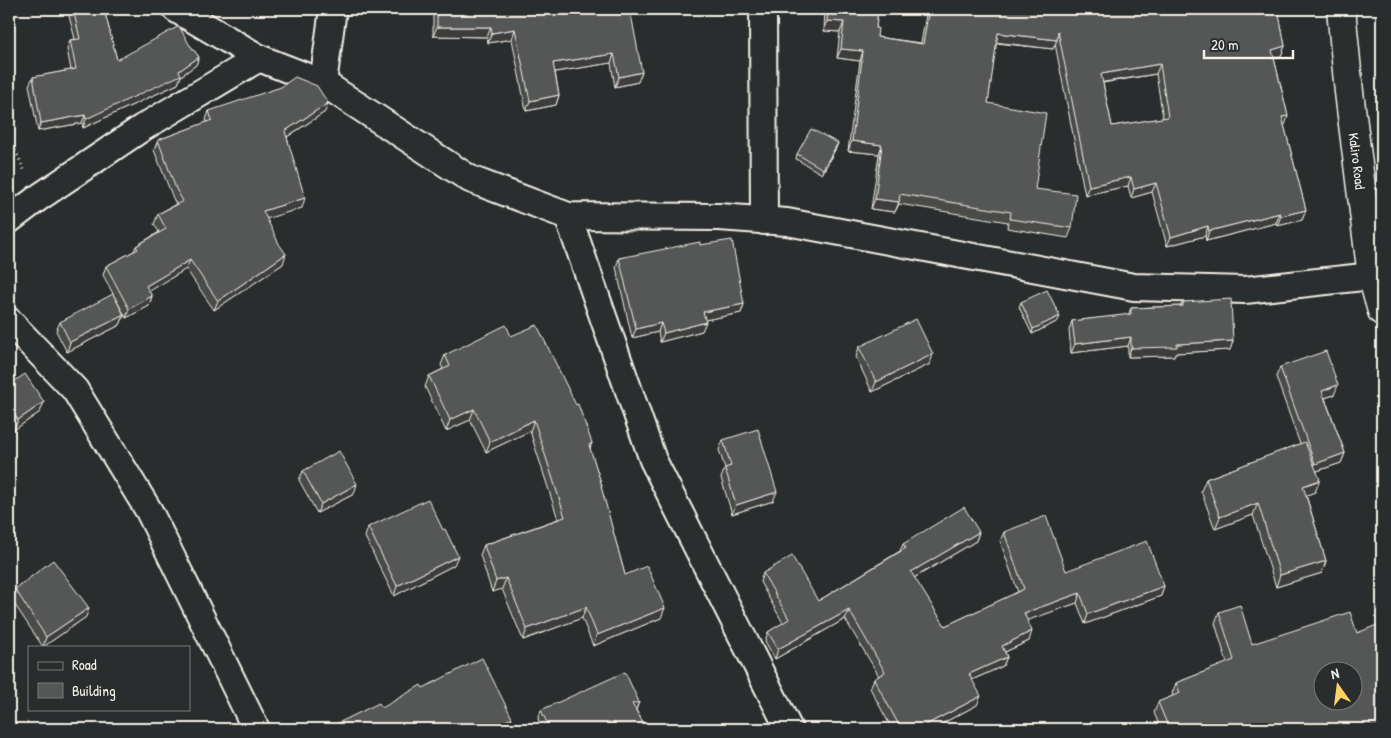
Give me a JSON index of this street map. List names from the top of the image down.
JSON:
{
  "streets": {
    "main road": ["Kaliro Road"]
  },
  "legend": ["Road", "Building"],
  "scale_bar": "20 m",
  "north": "top"
}
